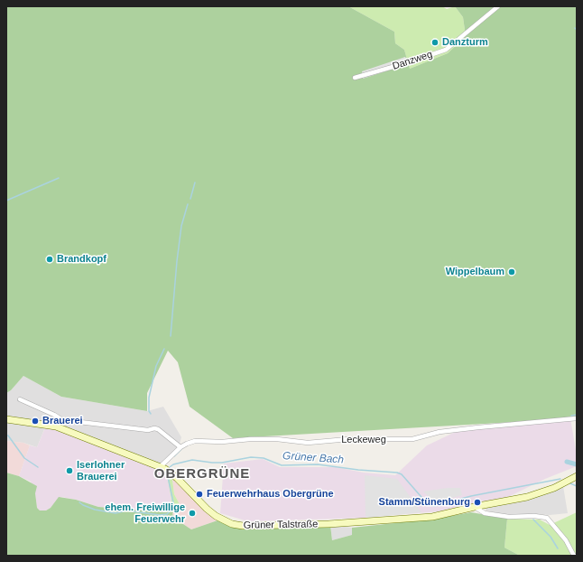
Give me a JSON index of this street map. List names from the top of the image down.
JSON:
{
  "streets": {
    "main road": ["Grüner Talstraße"],
    "street": ["Danzweg", "Leckeweg"]
  },
  "crossings": [
    ["Leckeweg", "Grüner Talstraße"]
  ],
  "districts": ["OBERGRÜNE"],
  "water": ["Grüner Bach"],
  "places": [
    "Danzturm",
    "Brandkopf",
    "Wippelbaum",
    "Brauerei",
    "Iserlohner Brauerei",
    "Feuerwehrhaus Obergrüne",
    "Stamm/Stünenburg",
    "ehem. Freiwillige Feuerwehr"
  ]
}
